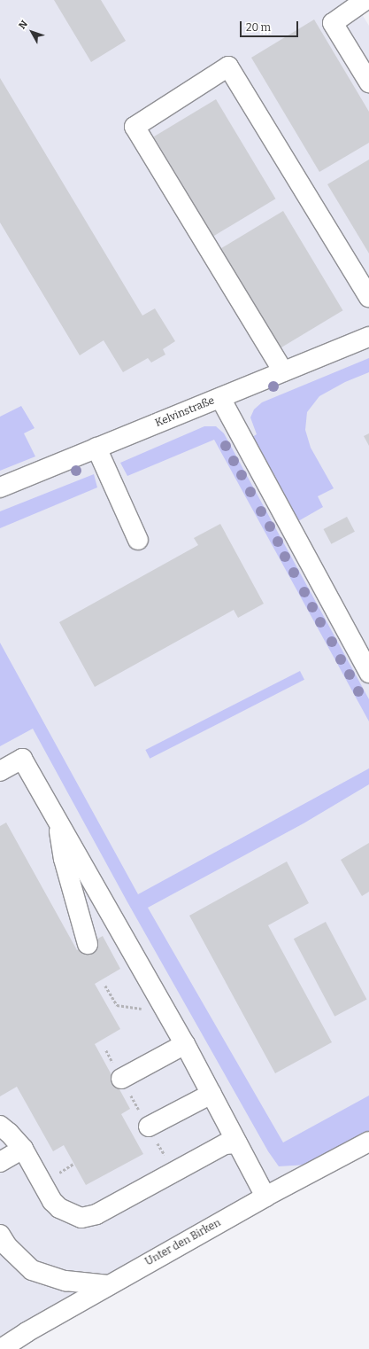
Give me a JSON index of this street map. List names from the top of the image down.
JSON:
{
  "streets": {
    "street": ["Kelvinstraße", "Unter den Birken"]
  },
  "scale_bar": "20 m",
  "north": "top left"
}
